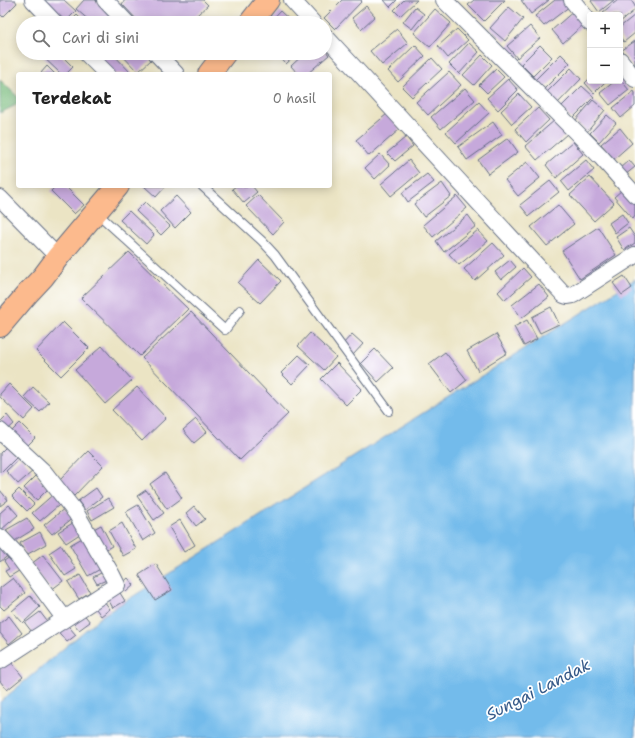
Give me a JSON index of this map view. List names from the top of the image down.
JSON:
{
  "water": ["Sungai Landak"],
  "page": {
    "map_buttons": ["+", "−"],
    "search": "Cari di sini",
    "heading": ["Terdekat", "0 hasil"]
  }
}
